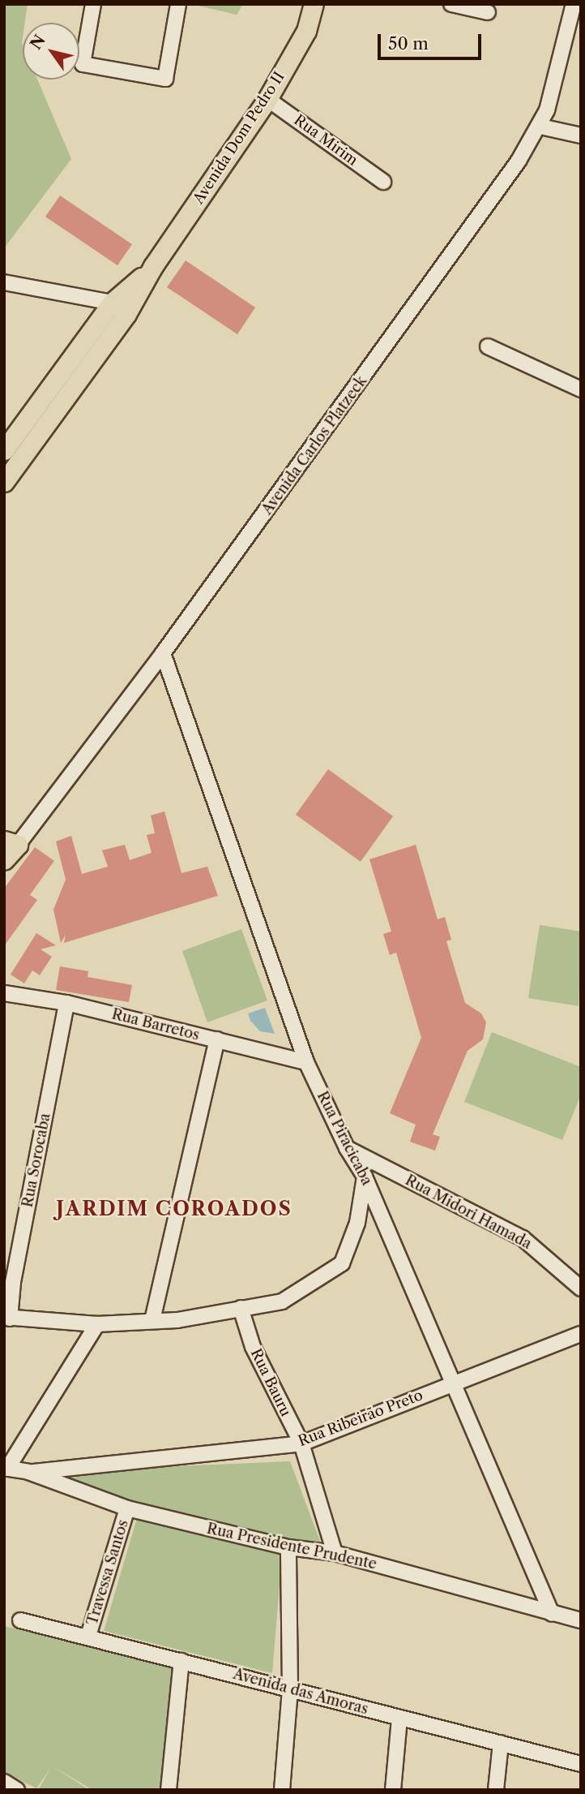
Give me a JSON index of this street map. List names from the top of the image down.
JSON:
{
  "streets": {
    "main road": ["Avenida Dom Pedro II", "Avenida Carlos Platzeck"],
    "street": [
      "Rua Mirim",
      "Rua Barretos",
      "Rua Piracicaba",
      "Rua Sorocaba",
      "Rua Midori Hamada",
      "Rua Bauru",
      "Rua Ribeirão Preto",
      "Rua Presidente Prudente",
      "Travessa Santos",
      "Avenida das Amoras"
    ]
  },
  "crossings": [
    ["Avenida Dom Pedro II", "Rua Mirim"],
    ["Avenida Carlos Platzeck", "Rua Piracicaba"],
    ["Rua Barretos", "Rua Piracicaba"],
    ["Rua Barretos", "Rua Sorocaba"],
    ["Rua Piracicaba", "Rua Midori Hamada"],
    ["Rua Piracicaba", "Rua Ribeirão Preto"],
    ["Rua Piracicaba", "Rua Presidente Prudente"],
    ["Rua Bauru", "Rua Ribeirão Preto"],
    ["Rua Bauru", "Rua Presidente Prudente"],
    ["Rua Ribeirão Preto", "Rua Presidente Prudente"],
    ["Rua Presidente Prudente", "Travessa Santos"],
    ["Travessa Santos", "Avenida das Amoras"]
  ],
  "districts": ["JARDIM COROADOS"],
  "scale_bar": "50 m",
  "north": "top left"
}
